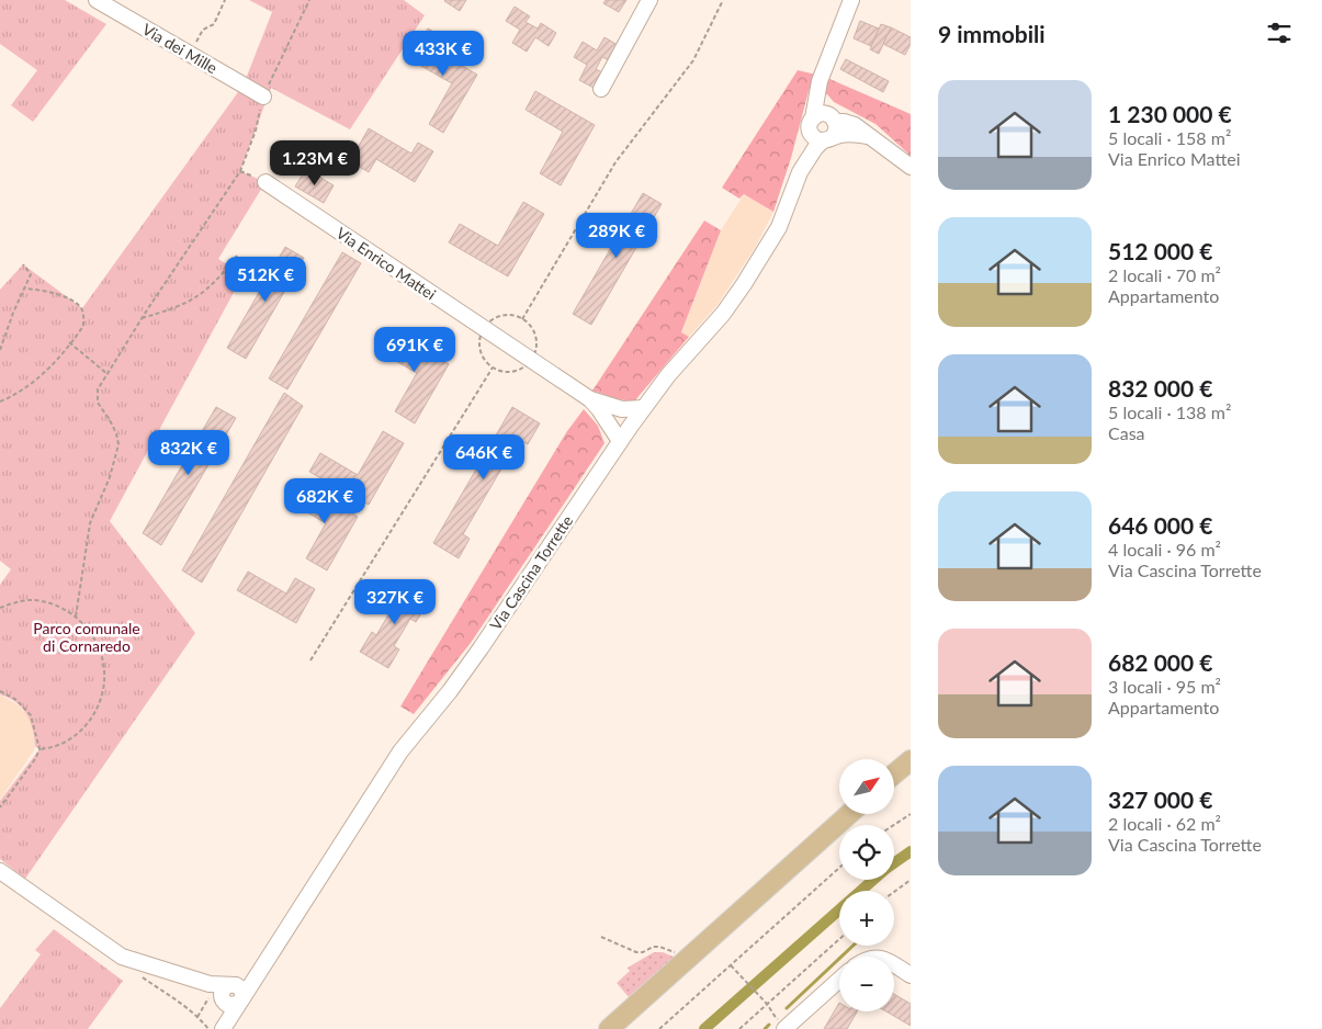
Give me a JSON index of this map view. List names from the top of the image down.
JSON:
{
  "streets": {
    "street": ["Via dei Mille", "Via Enrico Mattei", "Via Cascina Torrette"]
  },
  "crossings": [
    ["Via Enrico Mattei", "Via Cascina Torrette"]
  ],
  "parks": ["Parco comunale di Cornaredo"],
  "north": "top right",
  "page": {
    "heading": "9 immobili",
    "price": [
      "433K €",
      "1.23M €",
      "289K €",
      "512K €",
      "691K €",
      "832K €",
      "646K €",
      "682K €",
      "327K €"
    ],
    "list": [
      {
        "name": "1 230 000 €",
        "note": "5 locali · 158 m² · Via Enrico Mattei"
      },
      {
        "name": "512 000 €",
        "note": "2 locali · 70 m² · Appartamento"
      },
      {
        "name": "832 000 €",
        "note": "5 locali · 138 m² · Casa"
      },
      {
        "name": "646 000 €",
        "note": "4 locali · 96 m² · Via Cascina Torrette"
      },
      {
        "name": "682 000 €",
        "note": "3 locali · 95 m² · Appartamento"
      },
      {
        "name": "327 000 €",
        "note": "2 locali · 62 m² · Via Cascina Torrette"
      }
    ],
    "map_buttons": ["+", "−"]
  }
}
